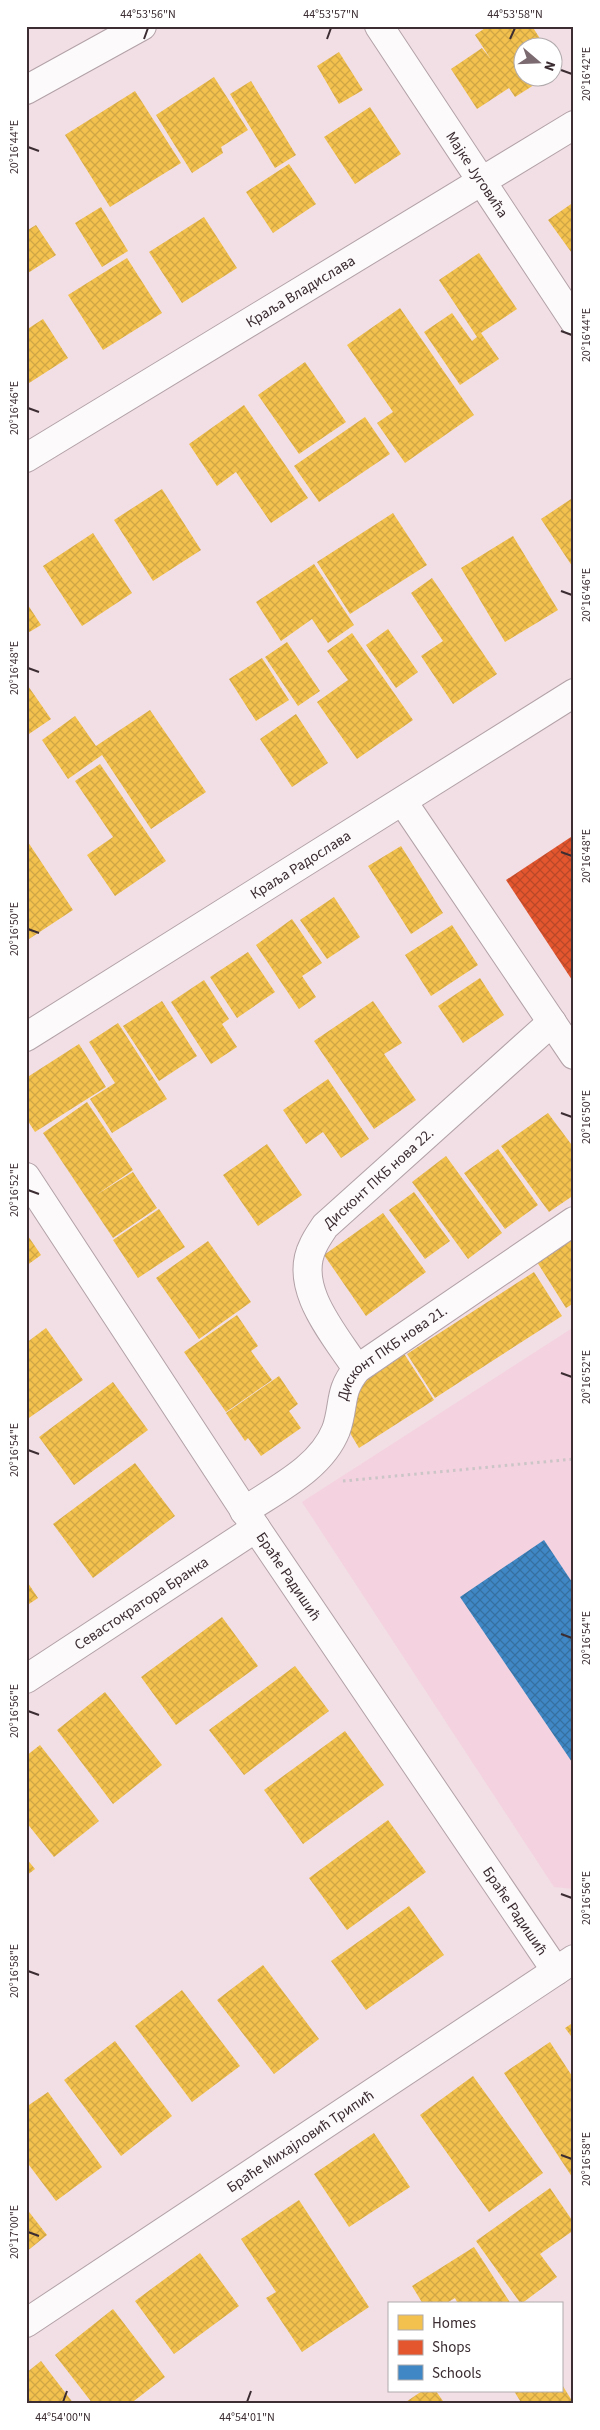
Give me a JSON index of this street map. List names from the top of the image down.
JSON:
{
  "streets": {
    "street": [
      "Мајке Југовића",
      "Краља Владислава",
      "Краља Радослава",
      "Дисконт ПКБ нова 22.",
      "Дисконт ПКБ нова 21.",
      "Браће Радишић",
      "Севастократора Бранка",
      "Браће Михајловић Трипић"
    ]
  },
  "crossings": [
    ["Мајке Југовића", "Краља Владислава"],
    ["Дисконт ПКБ нова 22.", "Дисконт ПКБ нова 21."],
    ["Дисконт ПКБ нова 21.", "Браће Радишић"],
    ["Дисконт ПКБ нова 21.", "Севастократора Бранка"],
    ["Браће Радишић", "Севастократора Бранка"],
    ["Браће Радишић", "Браће Михајловић Трипић"]
  ],
  "legend": ["Homes", "Shops", "Schools"],
  "north": "right",
  "coordinates": [
    "44°53'56\"N",
    "44°53'57\"N",
    "44°53'58\"N",
    "20°16'42\"E",
    "20°16'44\"E",
    "20°16'46\"E",
    "20°16'48\"E",
    "20°16'50\"E",
    "20°16'52\"E",
    "20°16'54\"E",
    "20°16'56\"E",
    "20°16'58\"E",
    "20°17'00\"E",
    "44°54'00\"N",
    "44°54'01\"N"
  ]
}
